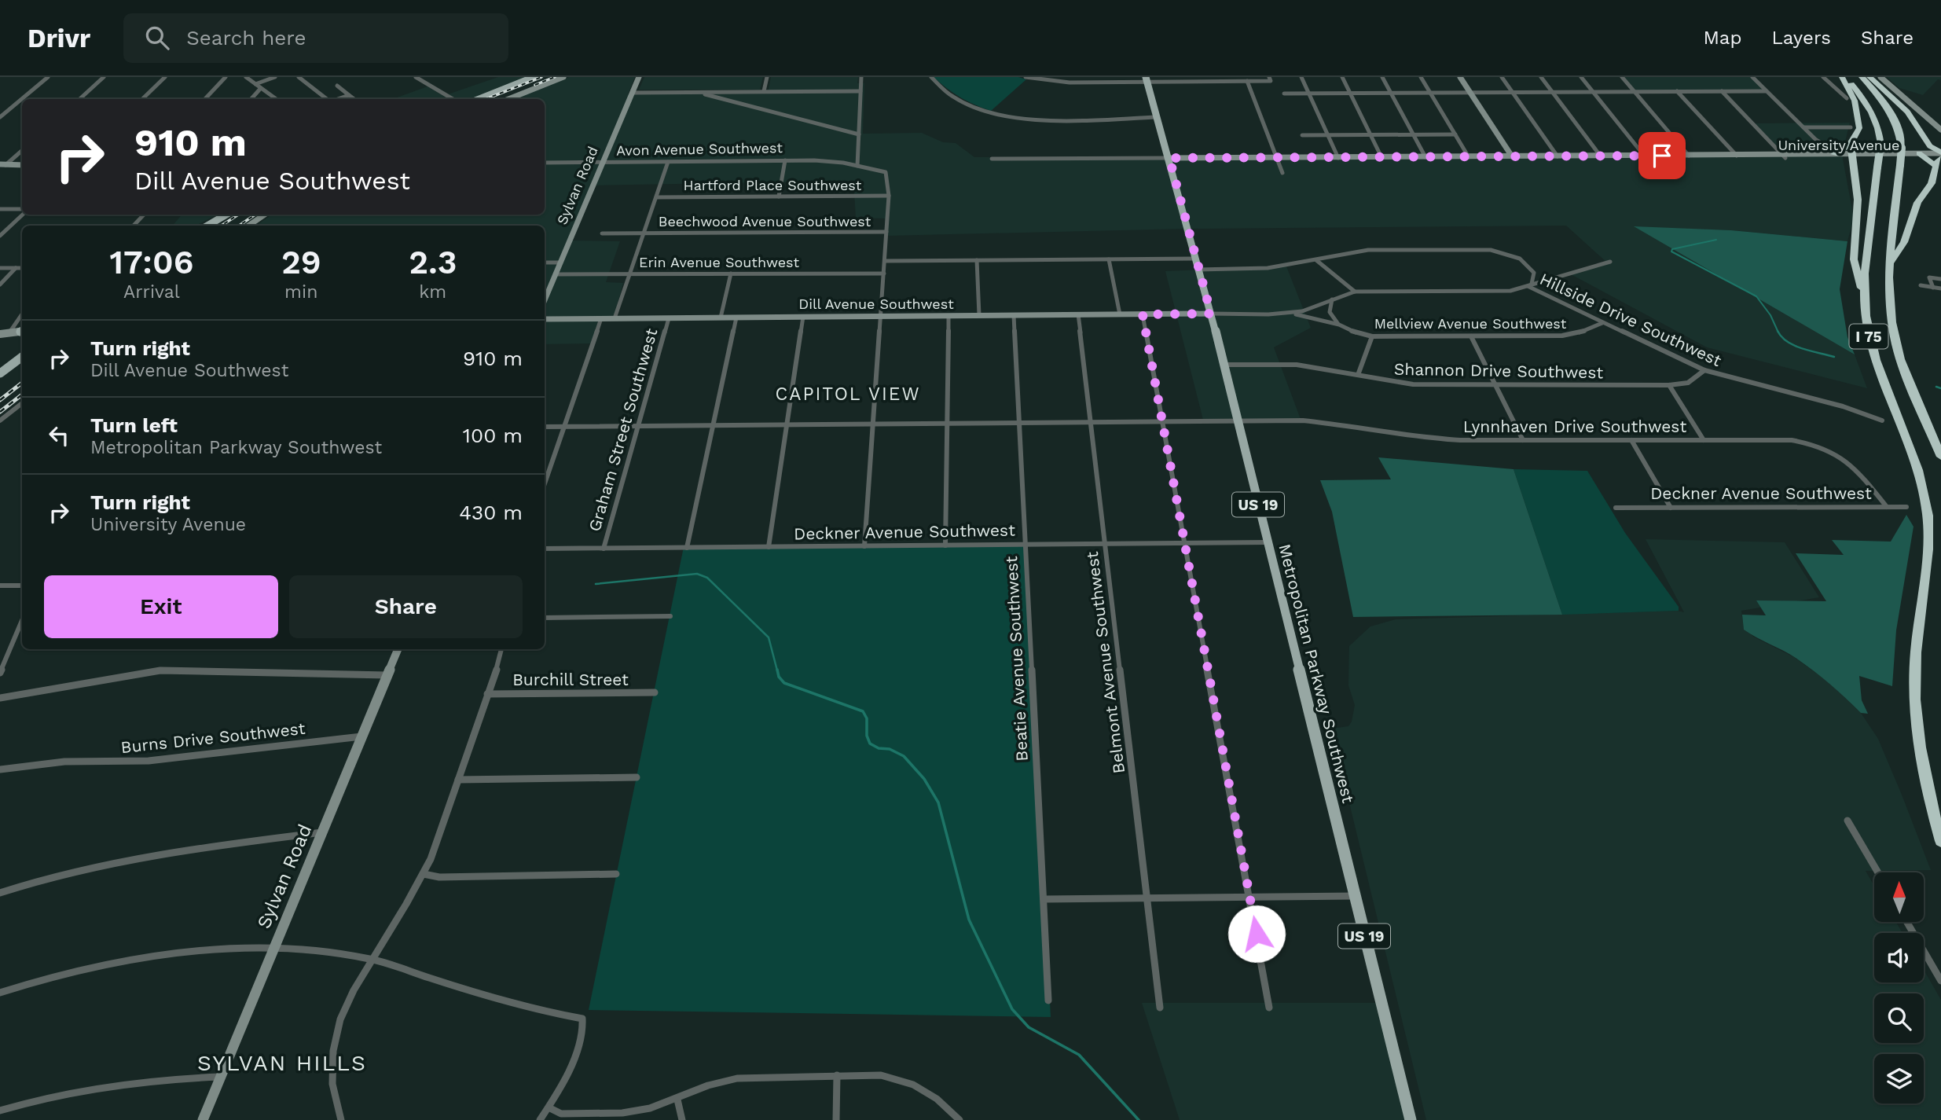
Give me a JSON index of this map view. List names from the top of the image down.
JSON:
{
  "streets": {
    "highway": ["I 75"],
    "main road": [
      "University Avenue",
      "Sylvan Road",
      "Dill Avenue Southwest",
      "US 19",
      "Metropolitan Parkway Southwest"
    ],
    "street": [
      "Avon Avenue Southwest",
      "Hartford Place Southwest",
      "Beechwood Avenue Southwest",
      "Erin Avenue Southwest",
      "Hillside Drive Southwest",
      "Mellview Avenue Southwest",
      "Shannon Drive Southwest",
      "Lynnhaven Drive Southwest",
      "Graham Street Southwest",
      "Deckner Avenue Southwest",
      "Beatie Avenue Southwest",
      "Belmont Avenue Southwest",
      "Burchill Street",
      "Burns Drive Southwest"
    ]
  },
  "crossings": [
    ["University Avenue", "Metropolitan Parkway Southwest"],
    ["Avon Avenue Southwest", "Sylvan Road"],
    ["Avon Avenue Southwest", "Hartford Place Southwest"],
    ["Sylvan Road", "Erin Avenue Southwest"],
    ["Sylvan Road", "Burns Drive Southwest"],
    ["Dill Avenue Southwest", "Graham Street Southwest"],
    ["Dill Avenue Southwest", "Beatie Avenue Southwest"],
    ["Dill Avenue Southwest", "Belmont Avenue Southwest"],
    ["Dill Avenue Southwest", "Metropolitan Parkway Southwest"],
    ["Hillside Drive Southwest", "Mellview Avenue Southwest"],
    ["Hillside Drive Southwest", "Shannon Drive Southwest"],
    ["Shannon Drive Southwest", "Metropolitan Parkway Southwest"],
    ["Lynnhaven Drive Southwest", "Graham Street Southwest"],
    ["Lynnhaven Drive Southwest", "Deckner Avenue Southwest"],
    ["Lynnhaven Drive Southwest", "Beatie Avenue Southwest"],
    ["Lynnhaven Drive Southwest", "Belmont Avenue Southwest"],
    ["Lynnhaven Drive Southwest", "Metropolitan Parkway Southwest"],
    ["Graham Street Southwest", "Deckner Avenue Southwest"],
    ["Deckner Avenue Southwest", "Beatie Avenue Southwest"],
    ["Deckner Avenue Southwest", "Belmont Avenue Southwest"],
    ["Deckner Avenue Southwest", "Metropolitan Parkway Southwest"]
  ],
  "districts": ["CAPITOL VIEW", "SYLVAN HILLS"],
  "north": "top",
  "page": {
    "header": "Drivr",
    "search": "Search here",
    "nav": ["Map", "Layers", "Share"],
    "turn": ["910 m", "Dill Avenue Southwest"],
    "eta": [
      "17:06",
      "Arrival",
      "29",
      "min",
      "2.3",
      "km"
    ],
    "list": [
      {
        "name": "Turn right",
        "note": "Dill Avenue Southwest",
        "value": "910 m"
      },
      {
        "name": "Turn left",
        "note": "Metropolitan Parkway Southwest",
        "value": "100 m"
      },
      {
        "name": "Turn right",
        "note": "University Avenue",
        "value": "430 m"
      }
    ],
    "buttons": ["Exit", "Share"]
  }
}
